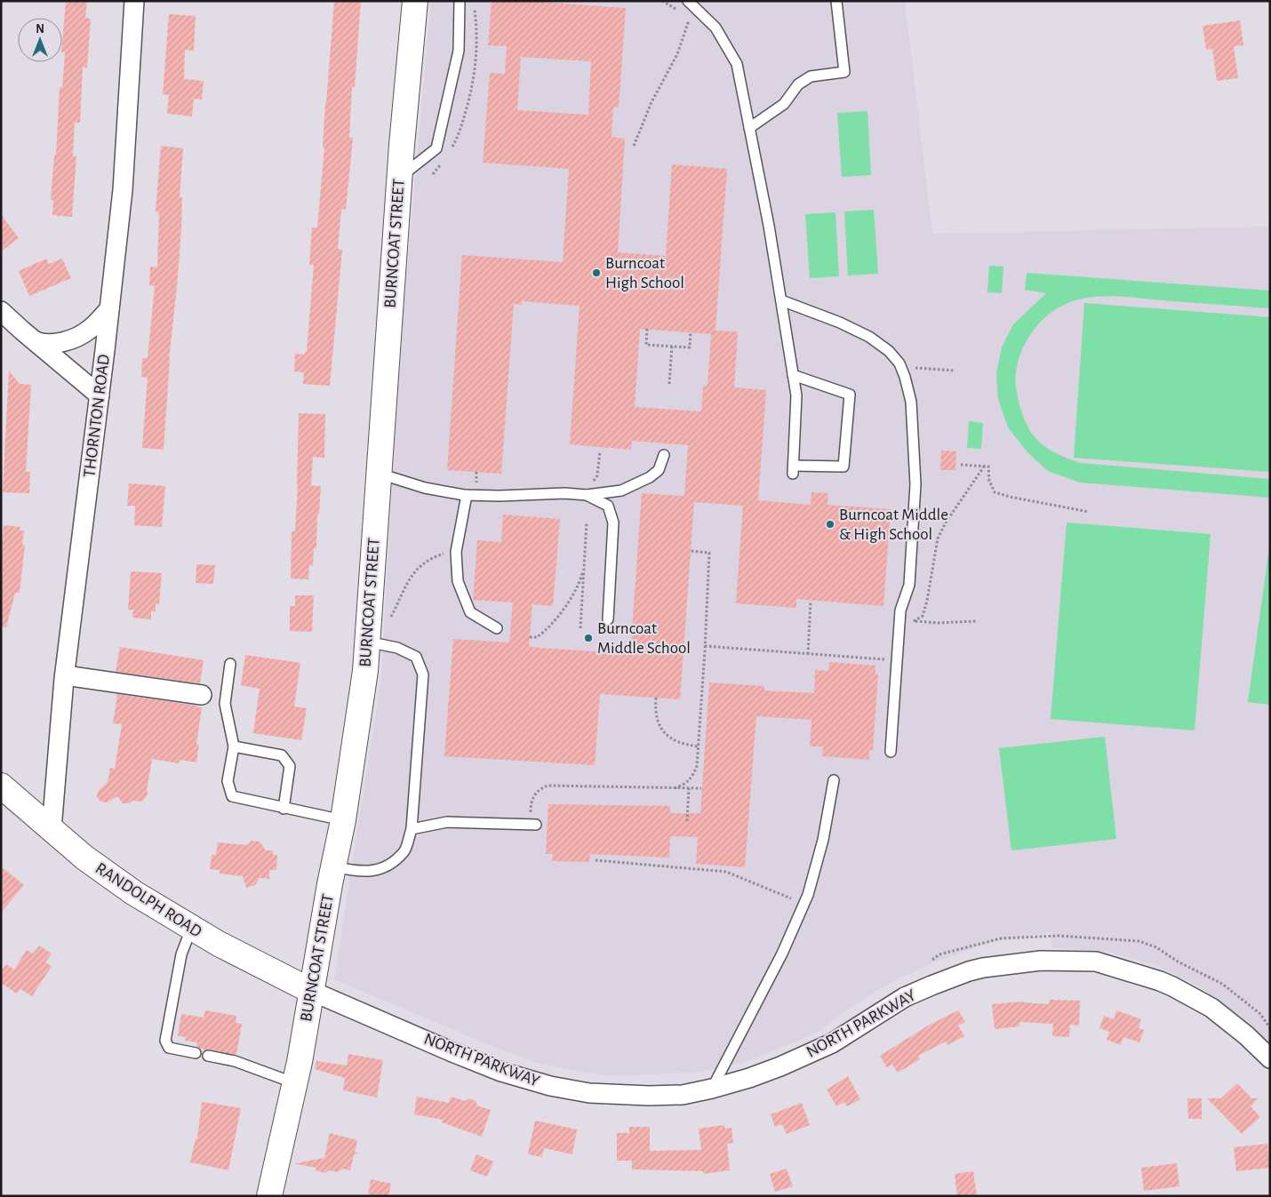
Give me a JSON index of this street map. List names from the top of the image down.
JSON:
{
  "streets": {
    "main road": ["BURNCOAT STREET", "RANDOLPH ROAD"],
    "street": ["THORNTON ROAD", "NORTH PARKWAY"]
  },
  "crossings": [
    ["BURNCOAT STREET", "RANDOLPH ROAD"],
    ["BURNCOAT STREET", "NORTH PARKWAY"],
    ["THORNTON ROAD", "RANDOLPH ROAD"],
    ["RANDOLPH ROAD", "NORTH PARKWAY"]
  ],
  "places": ["Burncoat High School", "Burncoat Middle & High School", "Burncoat Middle School"],
  "north": "top"
}
